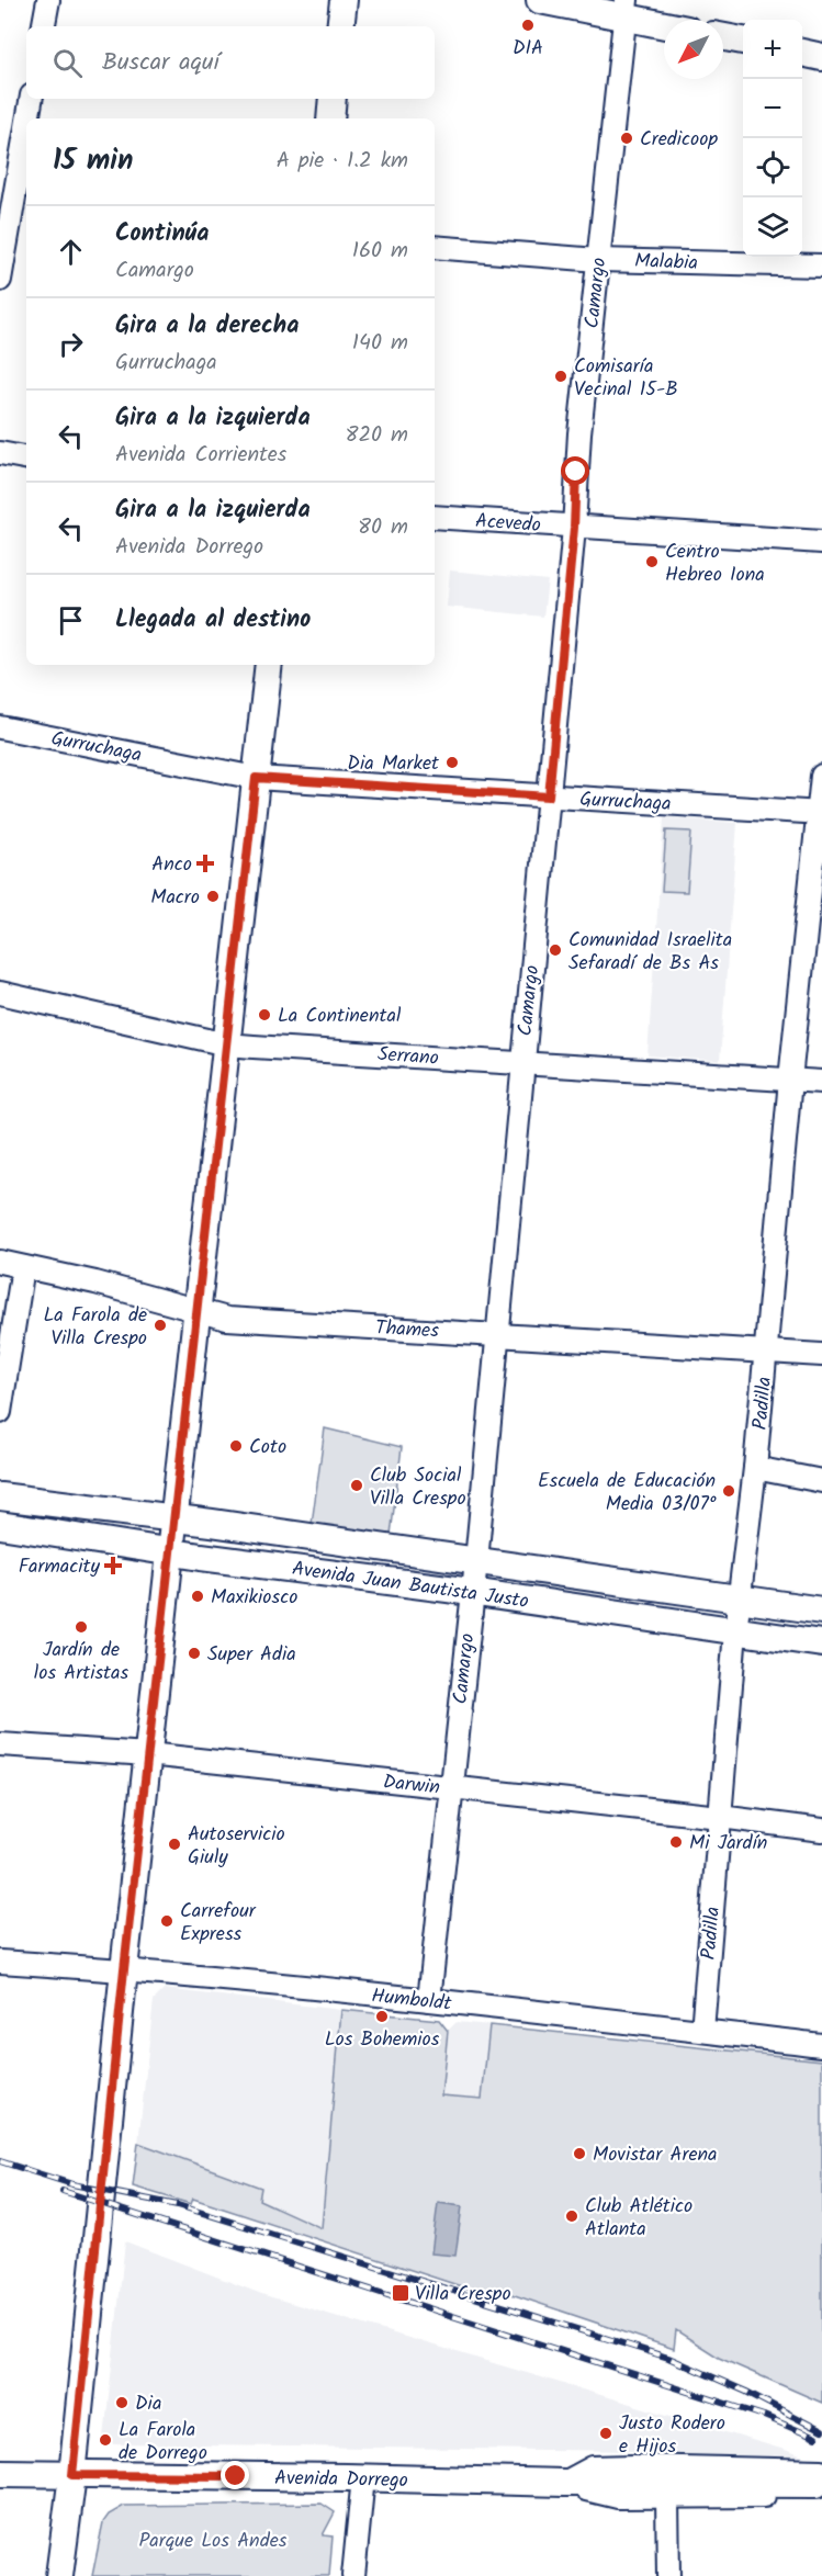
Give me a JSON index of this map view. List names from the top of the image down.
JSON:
{
  "streets": {
    "main road": ["Avenida Juan Bautista Justo", "Avenida Dorrego"],
    "street": [
      "Malabia",
      "Camargo",
      "Acevedo",
      "Gurruchaga",
      "Serrano",
      "Thames",
      "Padilla",
      "Darwin",
      "Humboldt"
    ]
  },
  "crossings": [
    ["Malabia", "Camargo"],
    ["Camargo", "Acevedo"],
    ["Camargo", "Gurruchaga"],
    ["Camargo", "Serrano"],
    ["Camargo", "Thames"],
    ["Camargo", "Avenida Juan Bautista Justo"],
    ["Camargo", "Darwin"],
    ["Camargo", "Humboldt"],
    ["Gurruchaga", "Padilla"],
    ["Serrano", "Padilla"],
    ["Thames", "Padilla"],
    ["Padilla", "Avenida Juan Bautista Justo"],
    ["Padilla", "Darwin"],
    ["Padilla", "Humboldt"]
  ],
  "parks": ["Parque Los Andes"],
  "places": {
    "other": [
      "DIA",
      "Credicoop",
      "Comisaría Vecinal 15-B",
      "Centro Hebreo Iona",
      "Dia Market",
      "Macro",
      "Comunidad Israelita Sefaradí de Bs As",
      "La Continental",
      "La Farola de Villa Crespo",
      "Coto",
      "Club Social Villa Crespo",
      "Escuela de Educación Media 03/07°",
      "Maxikiosco",
      "Jardín de los Artistas",
      "Super Adia",
      "Mi Jardín",
      "Autoservicio Giuly",
      "Carrefour Express",
      "Los Bohemios",
      "Movistar Arena",
      "Club Atlético Atlanta",
      "Dia",
      "Justo Rodero e Hijos",
      "La Farola de Dorrego"
    ],
    "health": ["Anco", "Farmacity"],
    "transit": ["Villa Crespo"]
  },
  "north": "bottom left",
  "page": {
    "map_buttons": ["+", "−"],
    "search": "Buscar aquí",
    "heading": ["15 min", "A pie · 1.2 km"],
    "list": [
      ["Continúa", "Camargo", "160 m"],
      ["Gira a la derecha", "Gurruchaga", "140 m"],
      ["Gira a la izquierda", "Avenida Corrientes", "820 m"],
      ["Gira a la izquierda", "Avenida Dorrego", "80 m"],
      "Llegada al destino"
    ]
  }
}
